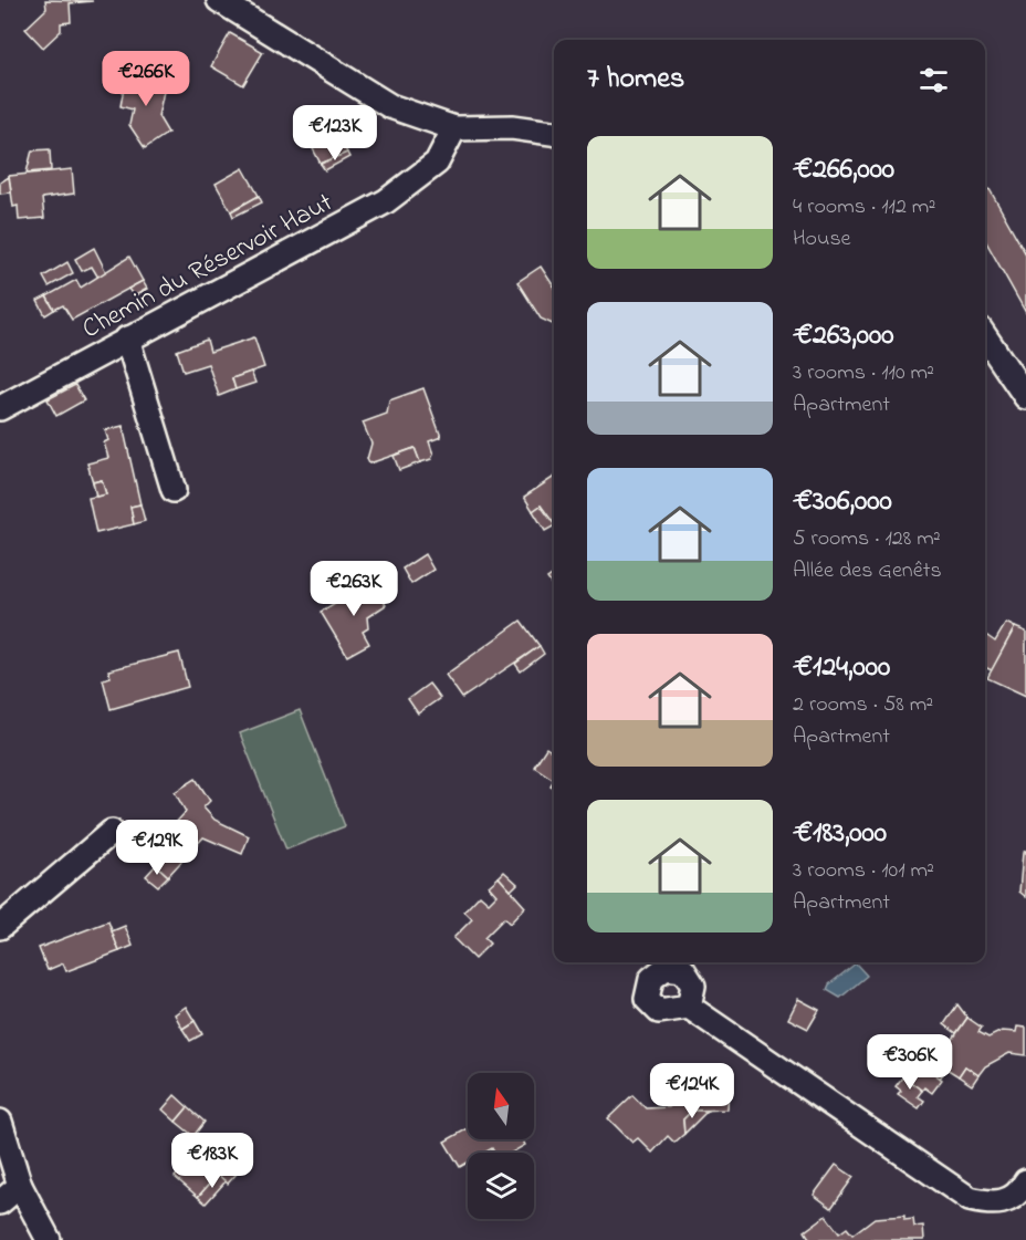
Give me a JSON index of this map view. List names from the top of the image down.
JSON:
{
  "streets": {
    "street": ["Chemin du Réservoir Haut"]
  },
  "north": "top",
  "page": {
    "heading": "7 homes",
    "price": [
      "€266K",
      "€123K",
      "€263K",
      "€129K",
      "€306K",
      "€124K",
      "€183K"
    ],
    "list": [
      {
        "name": "€266,000",
        "note": "4 rooms · 112 m² · House"
      },
      {
        "name": "€263,000",
        "note": "3 rooms · 110 m² · Apartment"
      },
      {
        "name": "€306,000",
        "note": "5 rooms · 128 m² · Allée des Genêts"
      },
      {
        "name": "€124,000",
        "note": "2 rooms · 58 m² · Apartment"
      },
      {
        "name": "€183,000",
        "note": "3 rooms · 101 m² · Apartment"
      }
    ]
  }
}
